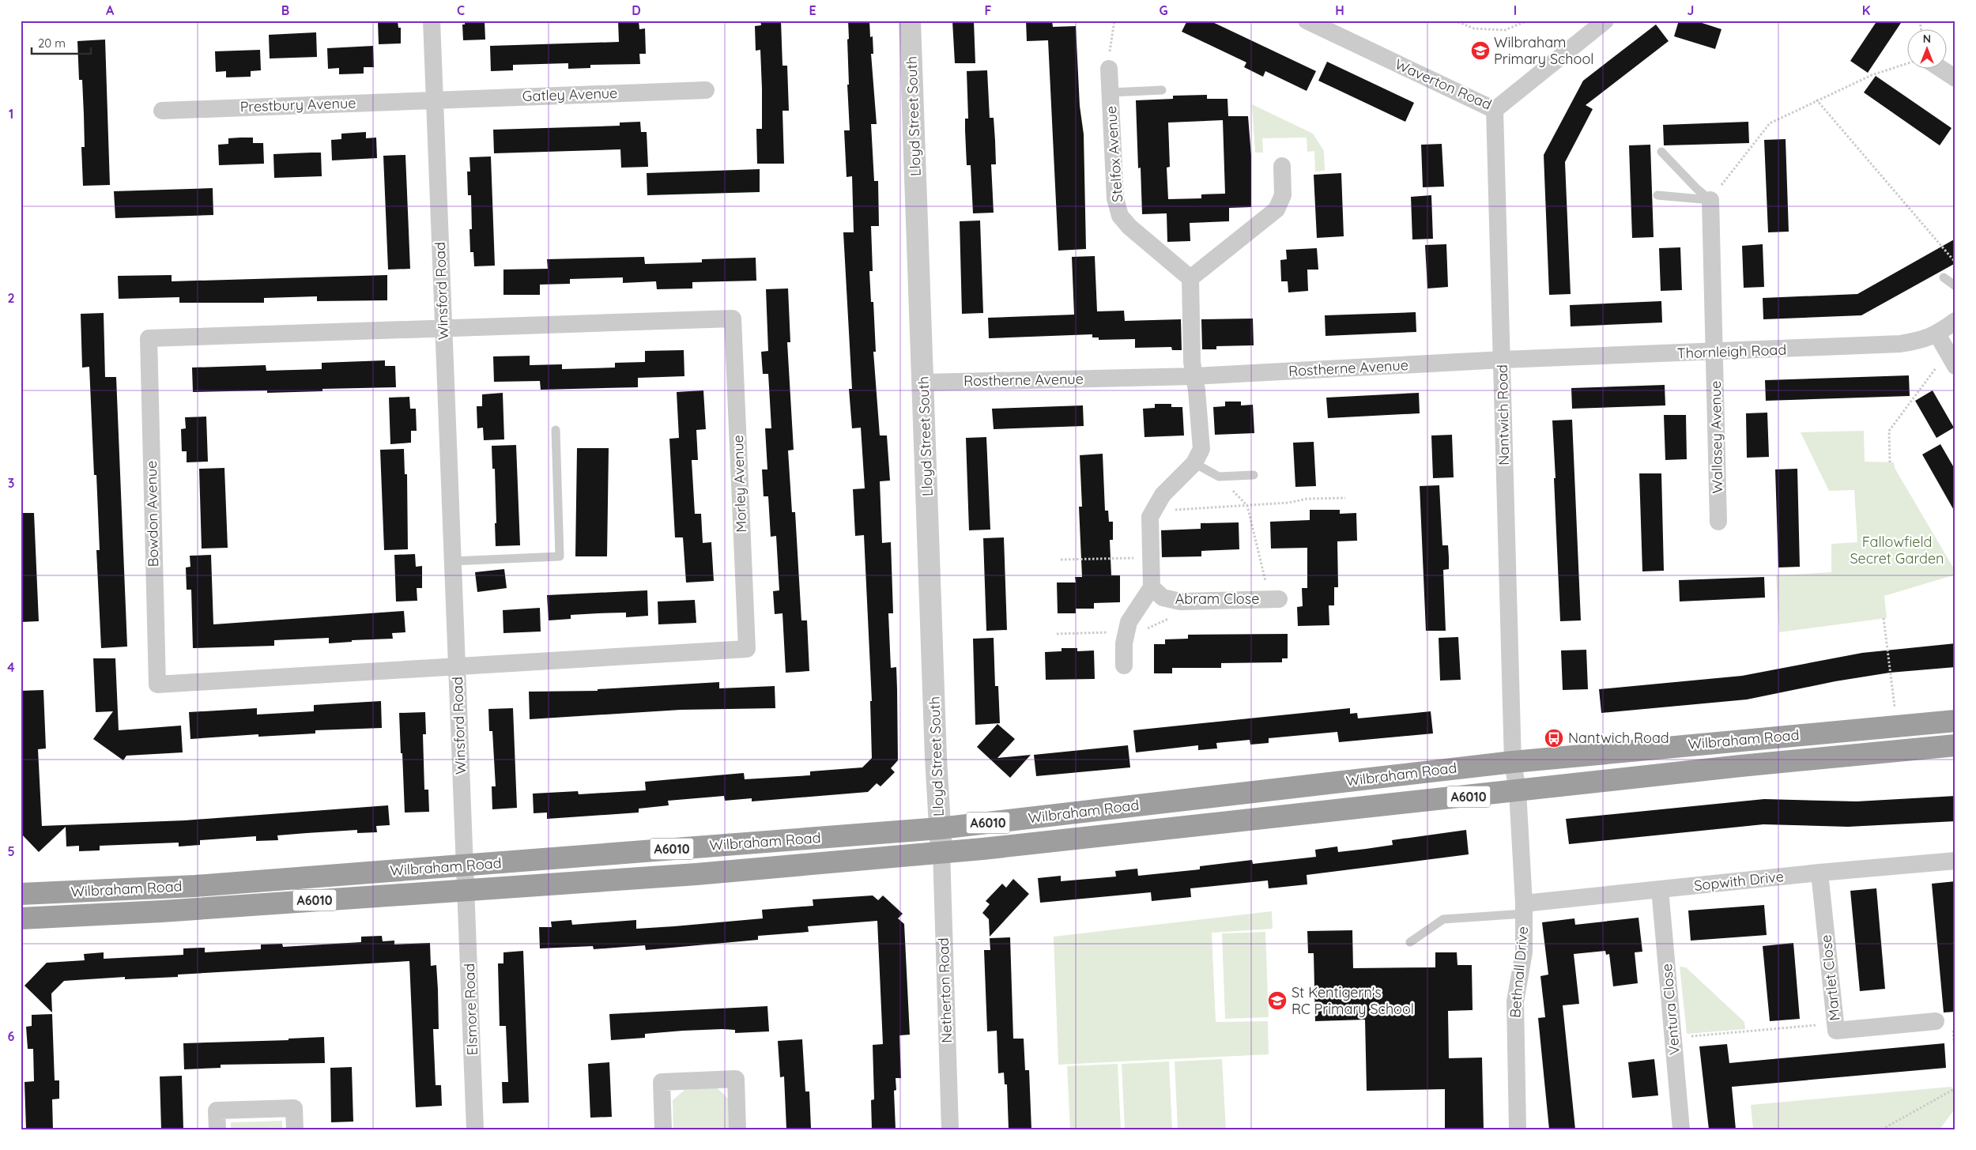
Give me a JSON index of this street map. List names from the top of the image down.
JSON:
{
  "streets": {
    "highway": ["Wilbraham Road", "A6010"],
    "street": [
      "Waverton Road",
      "Gatley Avenue",
      "Prestbury Avenue",
      "Lloyd Street South",
      "Stelfox Avenue",
      "Winsford Road",
      "Thornleigh Road",
      "Rostherne Avenue",
      "Nantwich Road",
      "Wallasey Avenue",
      "Morley Avenue",
      "Bowdon Avenue",
      "Abram Close",
      "Sopwith Drive",
      "Bethnall Drive",
      "Martlet Close",
      "Netherton Road",
      "Elsmore Road",
      "Ventura Close"
    ]
  },
  "crossings": [
    ["Waverton Road", "Nantwich Road"],
    ["Gatley Avenue", "Prestbury Avenue"],
    ["Gatley Avenue", "Winsford Road"],
    ["Prestbury Avenue", "Winsford Road"],
    ["Lloyd Street South", "Rostherne Avenue"],
    ["Lloyd Street South", "Wilbraham Road"],
    ["Lloyd Street South", "Netherton Road"],
    ["Winsford Road", "Morley Avenue"],
    ["Winsford Road", "Bowdon Avenue"],
    ["Winsford Road", "Wilbraham Road"],
    ["Winsford Road", "Elsmore Road"],
    ["Thornleigh Road", "Rostherne Avenue"],
    ["Thornleigh Road", "Nantwich Road"],
    ["Thornleigh Road", "Wallasey Avenue"],
    ["Rostherne Avenue", "Nantwich Road"],
    ["Nantwich Road", "Wilbraham Road"],
    ["Nantwich Road", "Bethnall Drive"],
    ["Morley Avenue", "Bowdon Avenue"],
    ["Wilbraham Road", "Bethnall Drive"],
    ["Wilbraham Road", "Netherton Road"],
    ["Wilbraham Road", "Elsmore Road"],
    ["Sopwith Drive", "Bethnall Drive"],
    ["Sopwith Drive", "Martlet Close"],
    ["Sopwith Drive", "Ventura Close"]
  ],
  "parks": ["Fallowfield Secret Garden"],
  "places": {
    "school or university": ["Wilbraham Primary School", "St Kentigern's RC Primary School"],
    "bus stop": ["Nantwich Road"]
  },
  "scale_bar": "20 m",
  "north": "top",
  "grid": {
    "columns": [
      "A",
      "B",
      "C",
      "D",
      "E",
      "F",
      "G",
      "H",
      "I",
      "J",
      "K"
    ],
    "rows": [
      "1",
      "2",
      "3",
      "4",
      "5",
      "6"
    ]
  }
}
